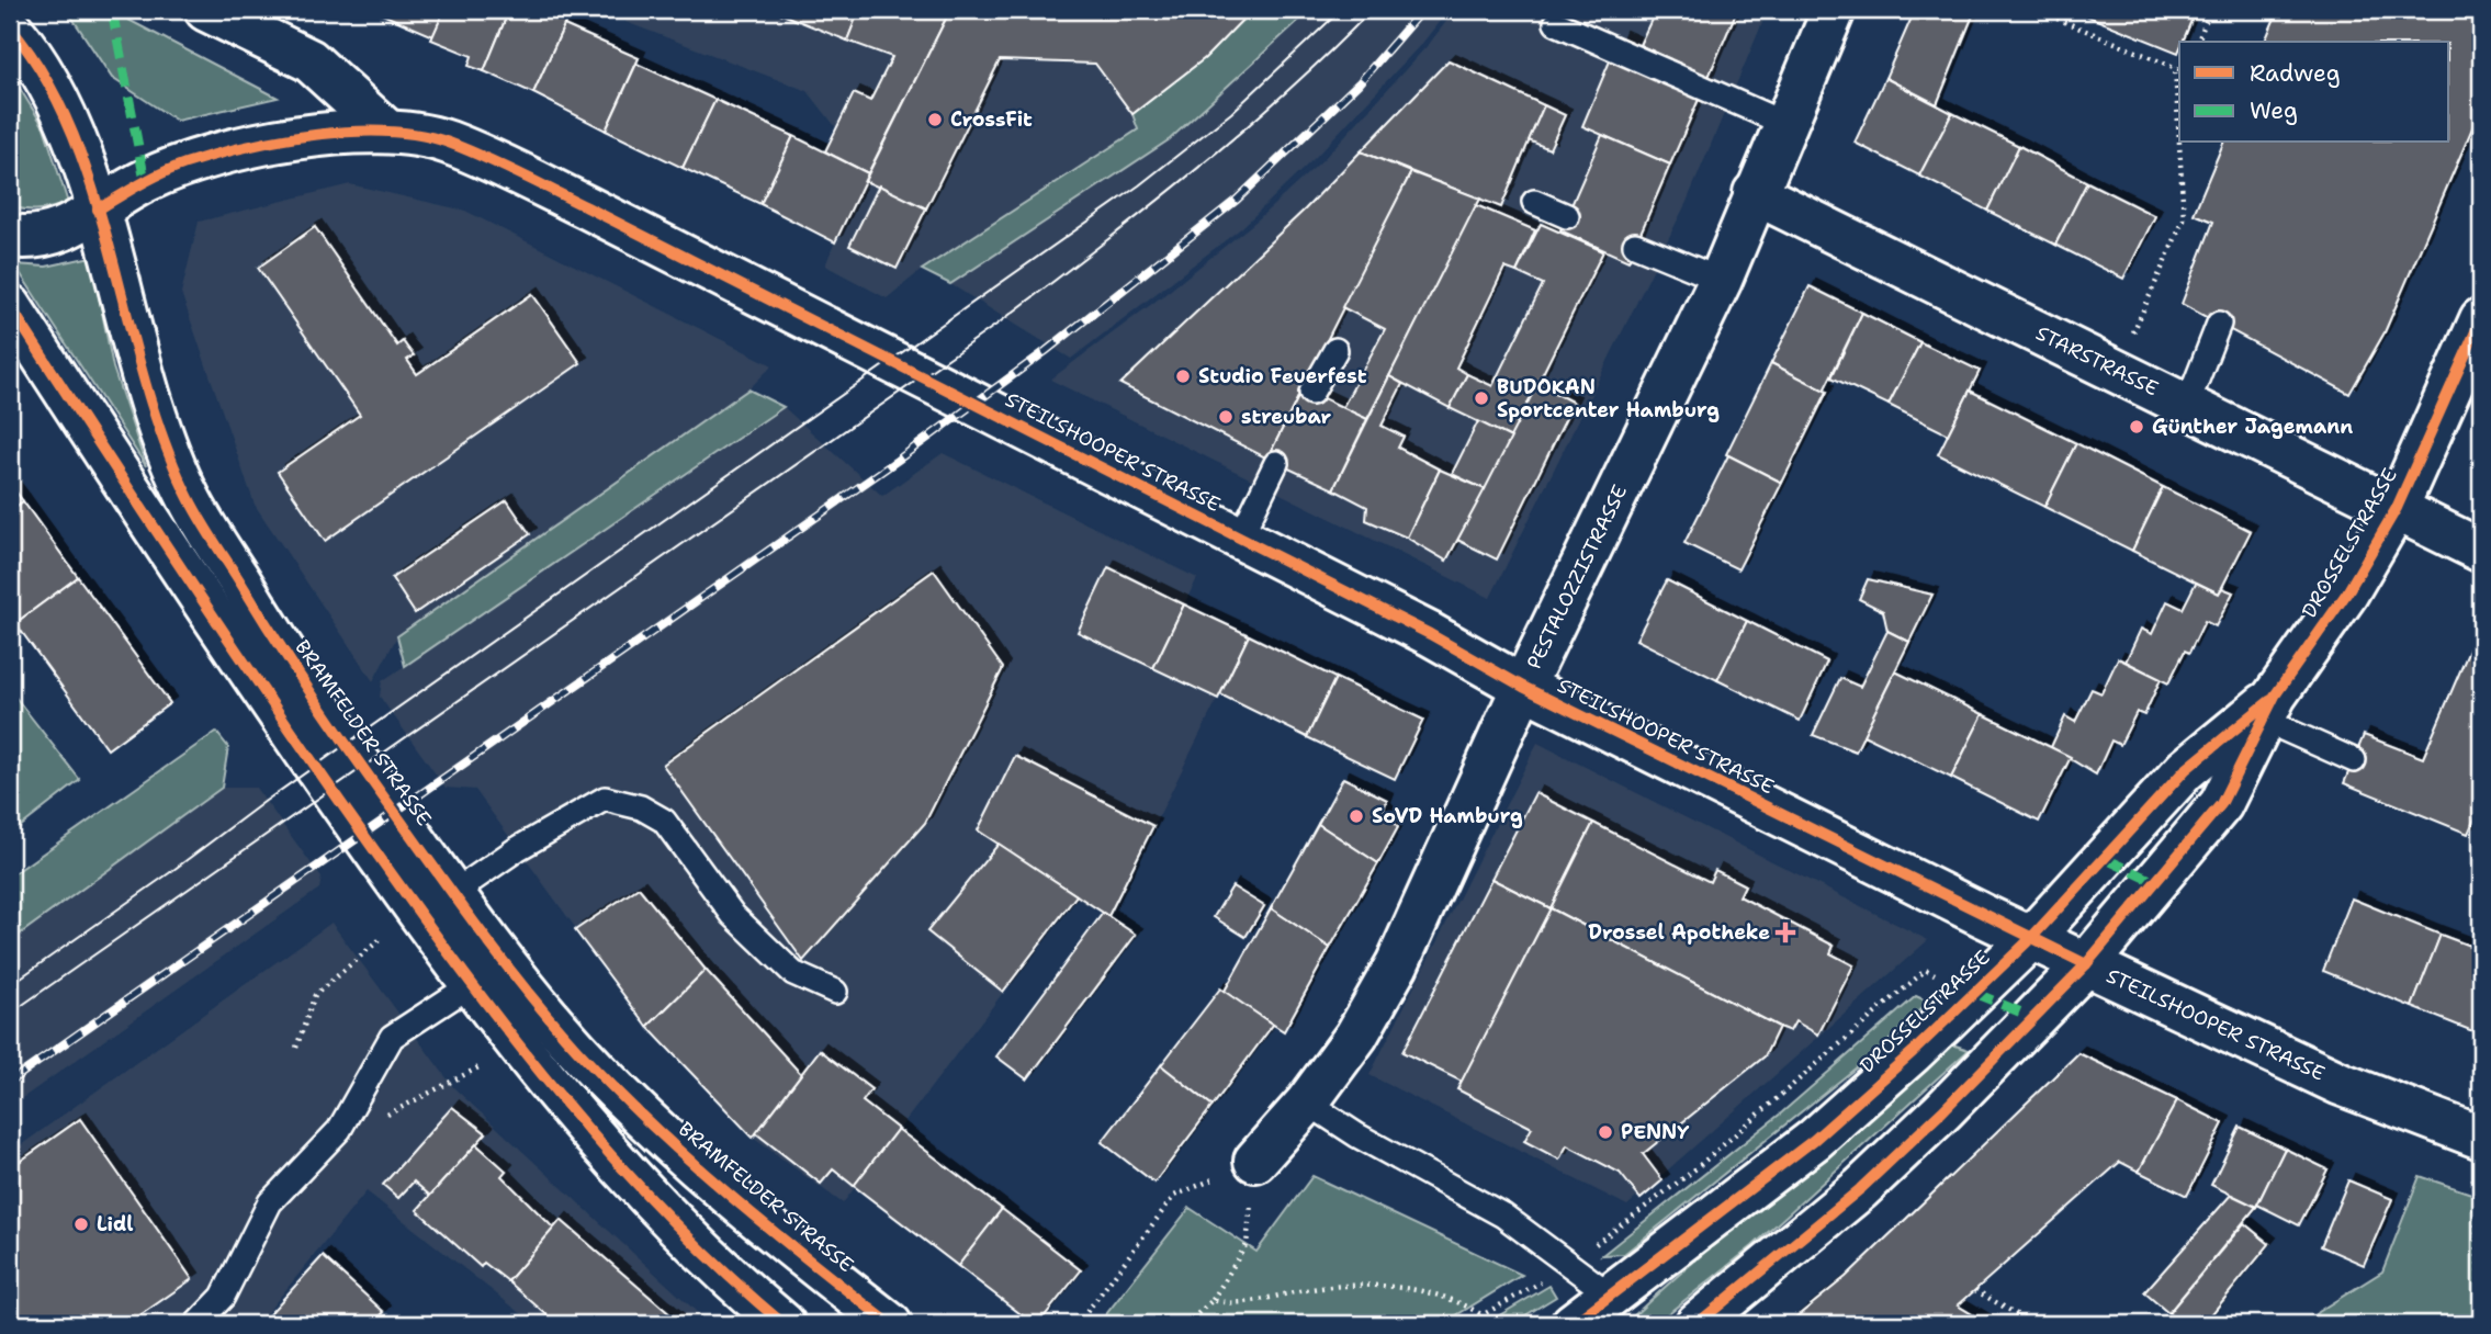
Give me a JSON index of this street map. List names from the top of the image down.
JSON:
{
  "streets": {
    "main road": [
      "STARSTRASSE",
      "STEILSHOOPER STRASSE",
      "DROSSELSTRASSE",
      "PESTALOZZISTRASSE",
      "BRAMFELDER STRASSE"
    ]
  },
  "crossings": [
    ["STARSTRASSE", "DROSSELSTRASSE"],
    ["STARSTRASSE", "PESTALOZZISTRASSE"],
    ["STEILSHOOPER STRASSE", "DROSSELSTRASSE"],
    ["STEILSHOOPER STRASSE", "PESTALOZZISTRASSE"],
    ["STEILSHOOPER STRASSE", "BRAMFELDER STRASSE"]
  ],
  "places": {
    "other": [
      "CrossFit",
      "Studio Feuerfest",
      "BUDOKAN Sportcenter Hamburg",
      "streubar",
      "Günther Jagemann",
      "SoVD Hamburg",
      "PENNY",
      "Lidl"
    ],
    "health": ["Drossel Apotheke"]
  },
  "legend": ["Radweg", "Weg"]
}
